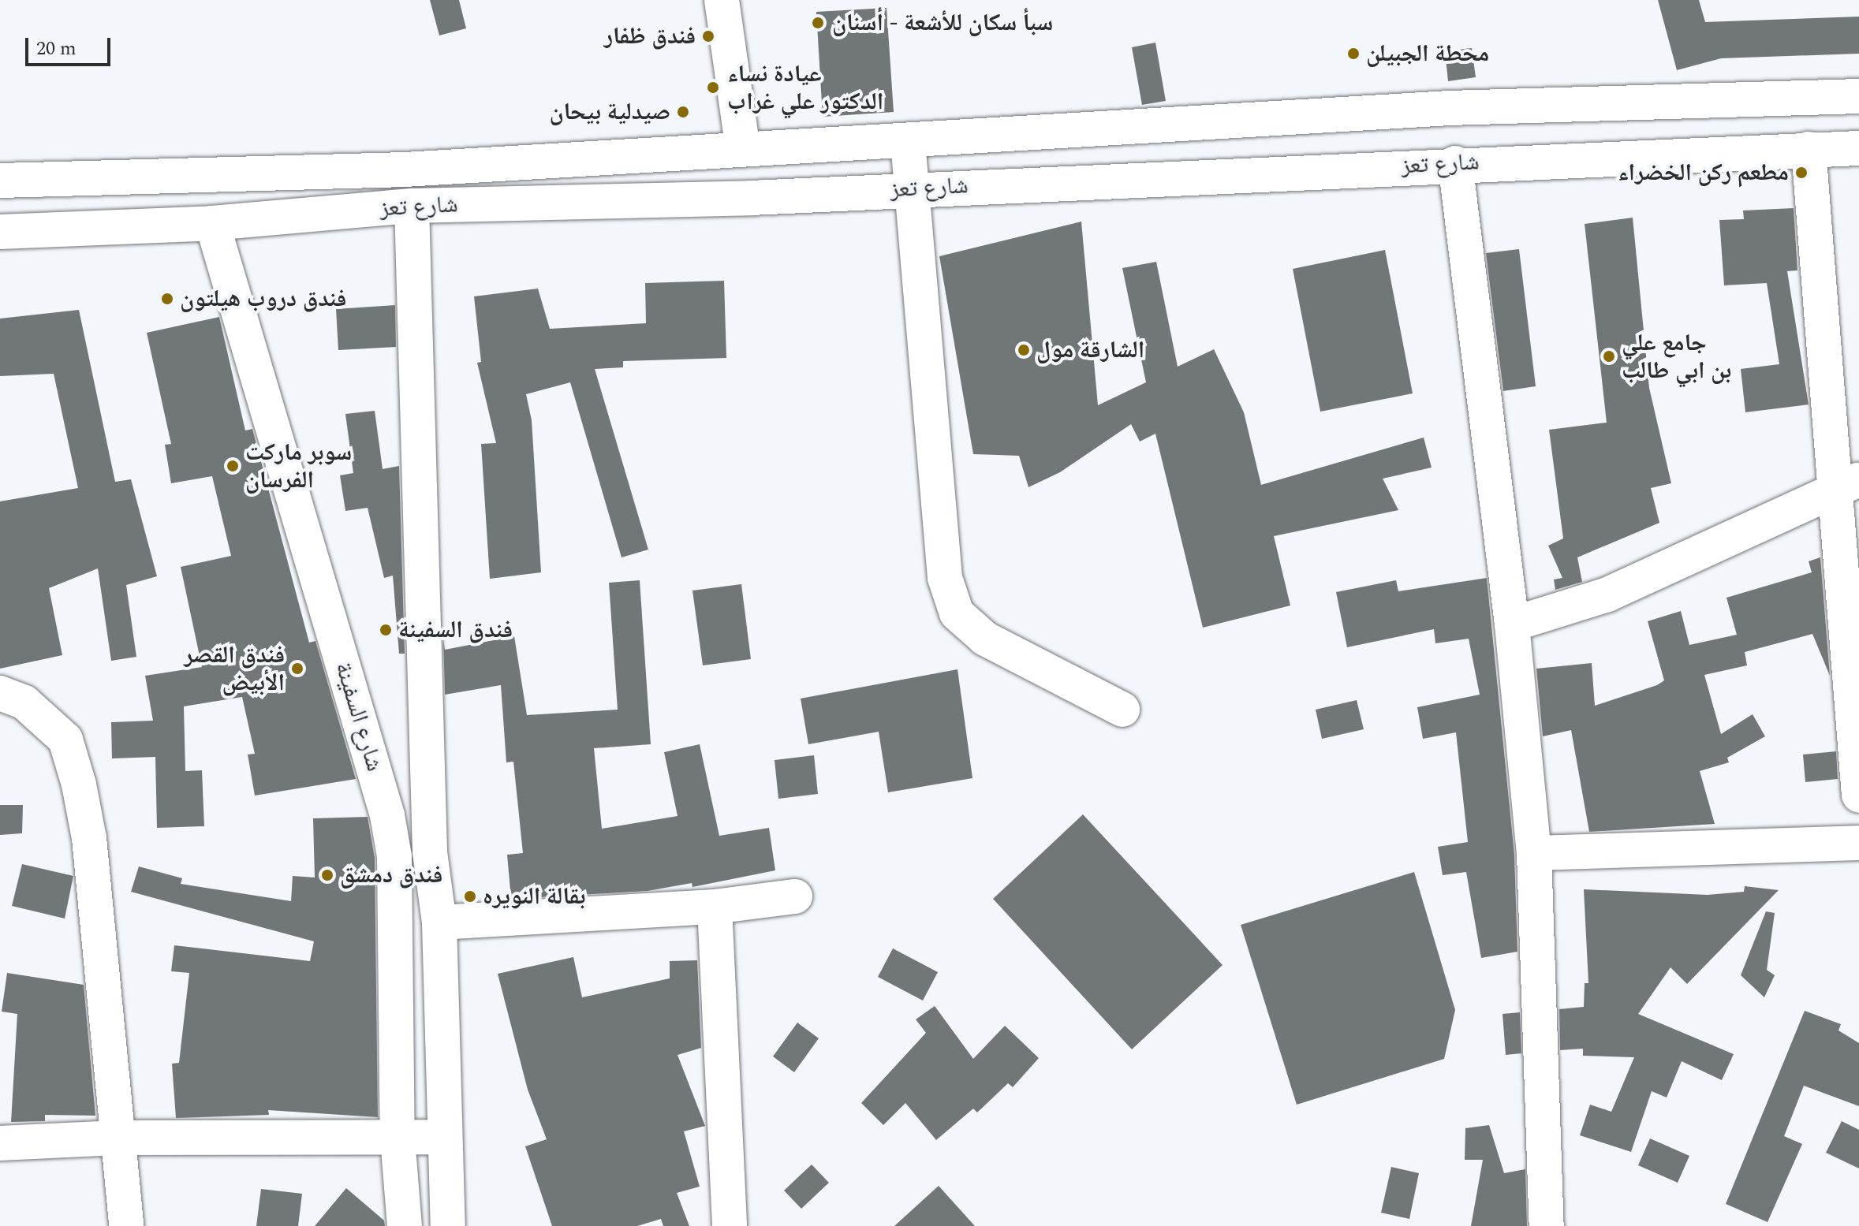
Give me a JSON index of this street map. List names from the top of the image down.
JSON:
{
  "streets": {
    "main road": ["شارع تعز", "شارع السفينة"]
  },
  "crossings": [
    ["شارع تعز", "شارع السفينة"]
  ],
  "places": [
    "سبأ سكان للأشعة - أسنان",
    "فندق ظفار",
    "محطة الجبيلن",
    "عيادة نساء الدكتور علي غراب",
    "صيدلية بيحان",
    "مطعم ركن الخضراء",
    "فندق دروب هيلتون",
    "الشارقة مول",
    "جامع علي بن ابي طالب",
    "سوبر ماركت الفرسان",
    "فندق السفينة",
    "فندق القصر الأبيض",
    "فندق دمشق",
    "بقالة النويره"
  ],
  "scale_bar": "20 m"
}
